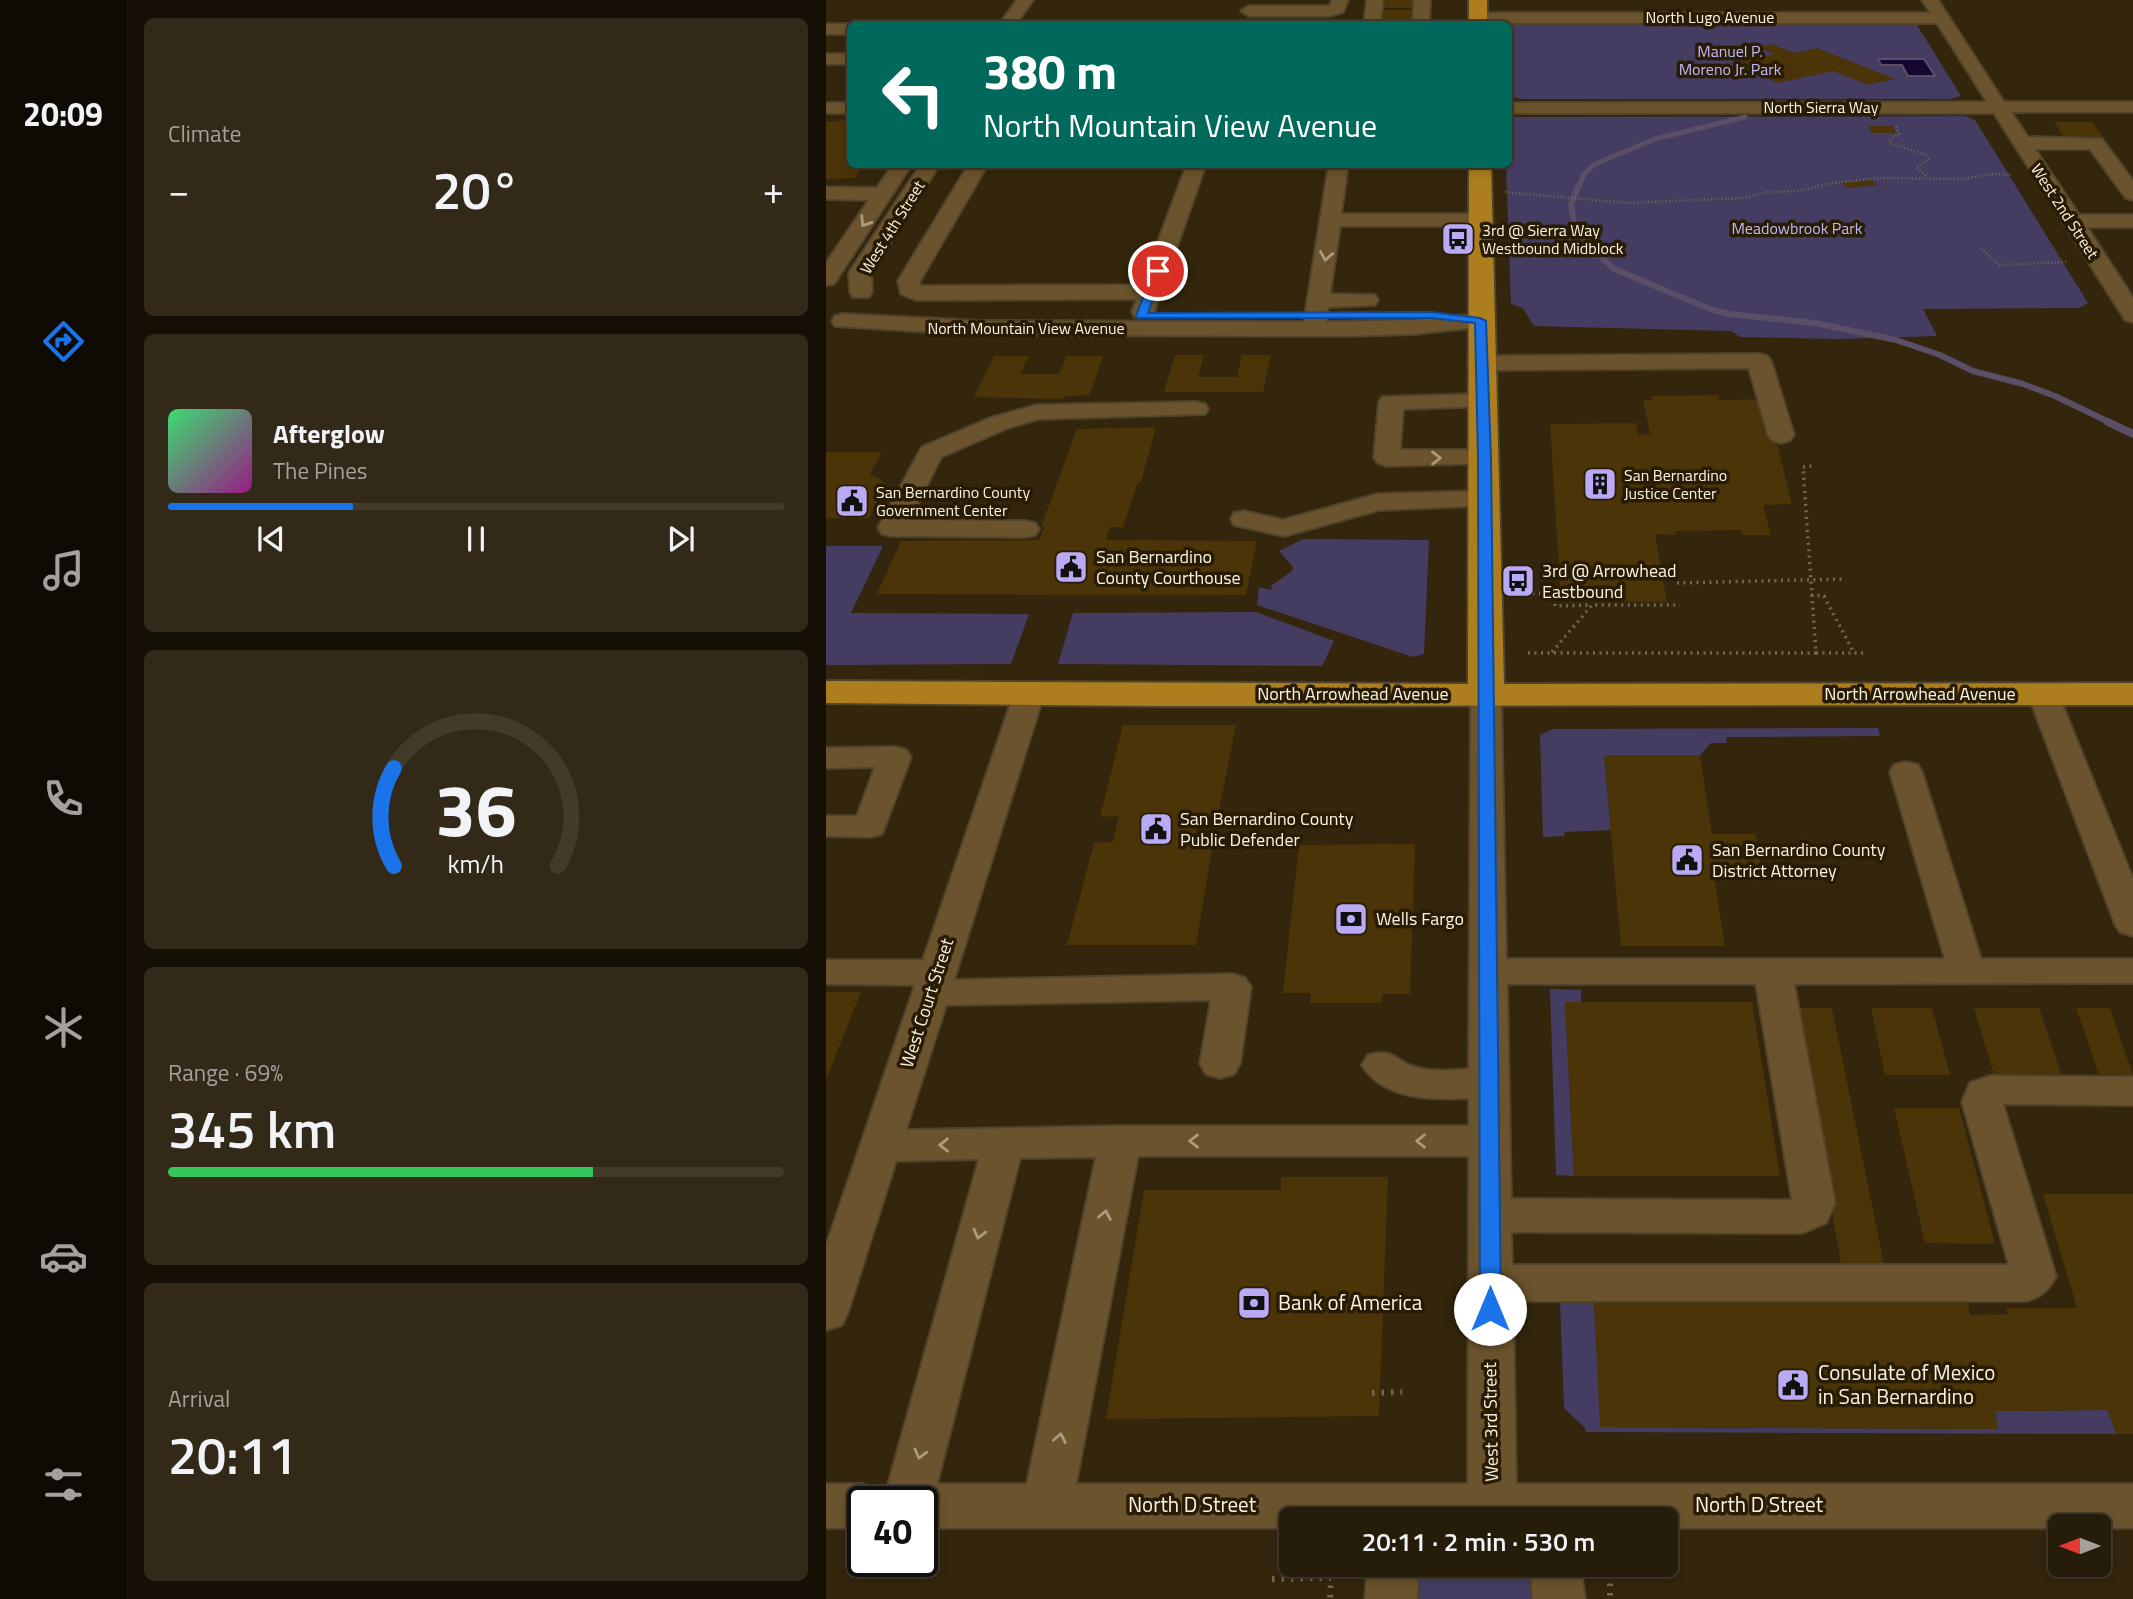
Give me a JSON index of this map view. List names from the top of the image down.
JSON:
{
  "streets": {
    "main road": ["North Arrowhead Avenue", "West 3rd Street"],
    "street": [
      "North Lugo Avenue",
      "North Sierra Way",
      "West 2nd Street",
      "West 4th Street",
      "North Mountain View Avenue",
      "West Court Street",
      "North D Street"
    ]
  },
  "crossings": [
    ["North Lugo Avenue", "West 2nd Street"],
    ["North Sierra Way", "West 2nd Street"],
    ["West 4th Street", "North Mountain View Avenue"],
    ["North Mountain View Avenue", "West 3rd Street"],
    ["North Arrowhead Avenue", "West Court Street"],
    ["North Arrowhead Avenue", "West 3rd Street"]
  ],
  "parks": ["Manuel P. Moreno Jr. Park", "Meadowbrook Park"],
  "places": {
    "bus stop": ["3rd @ Sierra Way Westbound Midblock", "3rd @ Arrowhead Eastbound"],
    "building": ["San Bernardino Justice Center"],
    "public building": [
      "San Bernardino County Government Center",
      "San Bernardino County Courthouse",
      "San Bernardino County Public Defender",
      "San Bernardino County District Attorney",
      "Consulate of Mexico in San Bernardino"
    ],
    "bank": ["Wells Fargo", "Bank of America"]
  },
  "north": "left",
  "page": {
    "tabs": "20:09",
    "tile": [
      "Climate",
      ["Range · 69%", "345 km"],
      ["Arrival", "20:11"]
    ],
    "turn": ["380 m", "North Mountain View Avenue"],
    "heat": ["−", "20°", "+"],
    "song": ["Afterglow", "The Pines"],
    "limit": "40",
    "trip": "20:11 · 2 min · 530 m",
    "gauge": ["36", "km/h"]
  }
}
